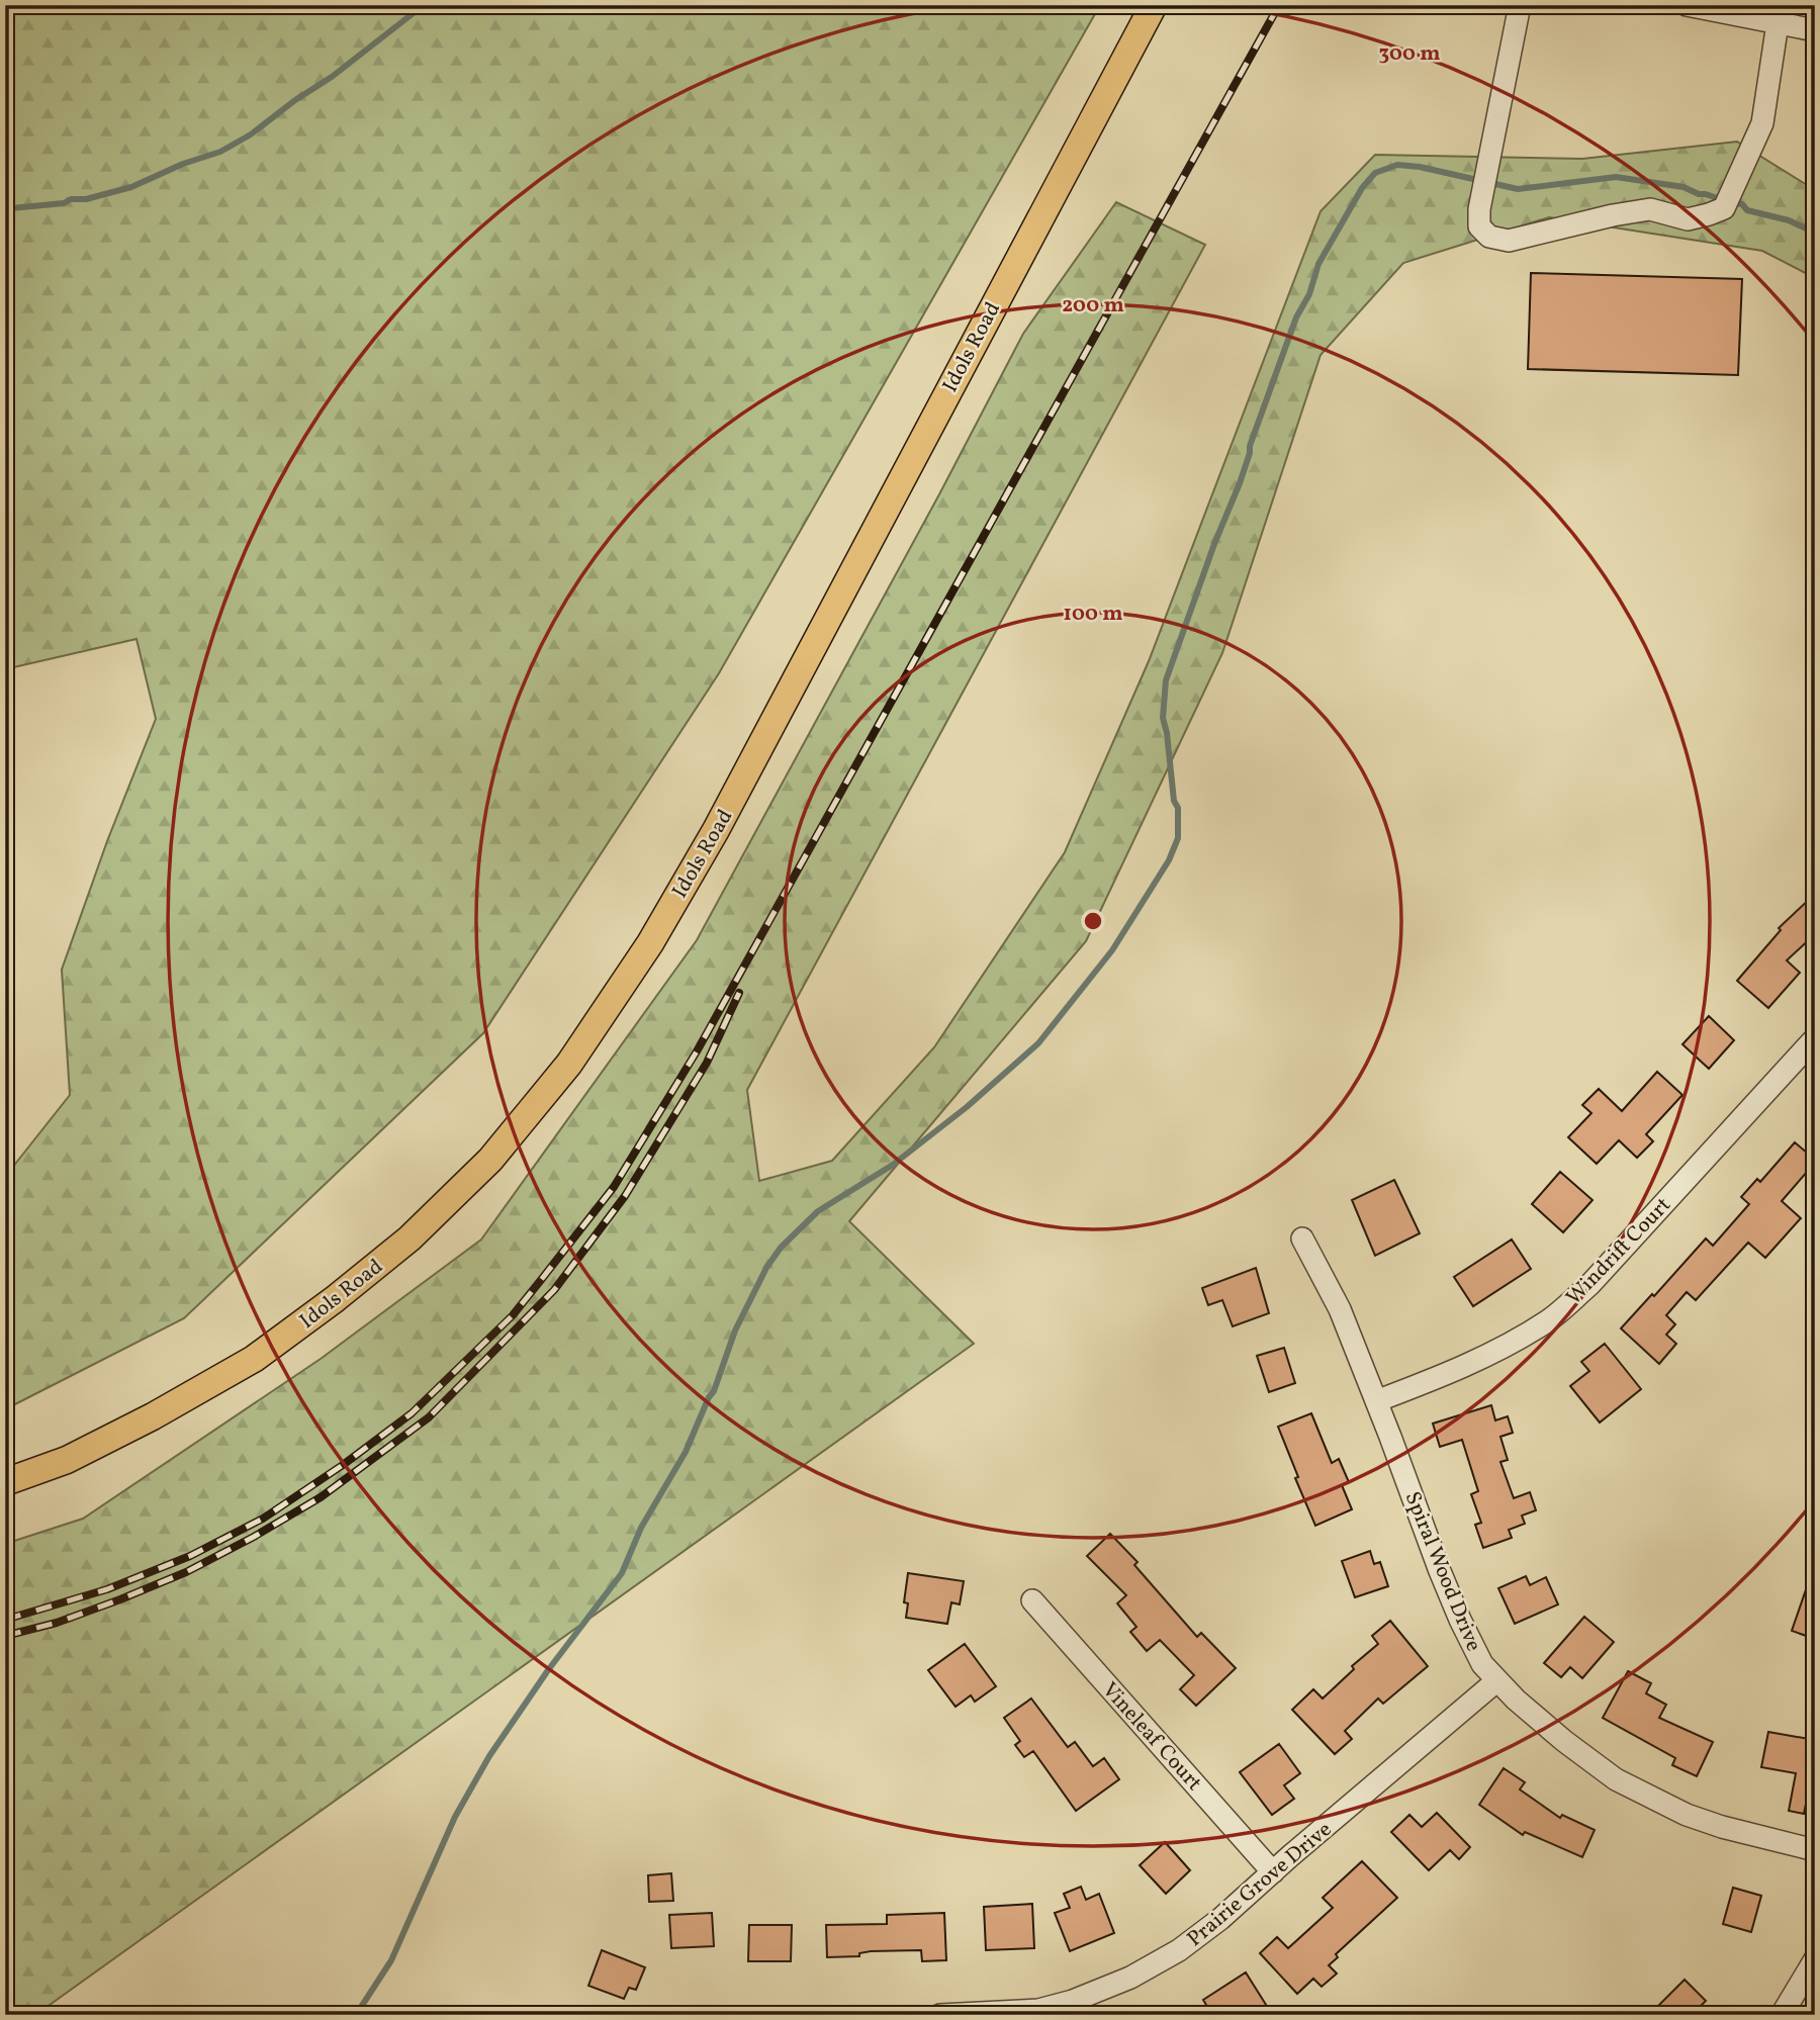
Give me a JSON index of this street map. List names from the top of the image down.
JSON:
{
  "streets": {
    "main road": ["Idols Road"],
    "street": [
      "Windrift Court",
      "Spiral Wood Drive",
      "Vineleaf Court",
      "Prairie Grove Drive"
    ]
  },
  "crossings": [
    ["Windrift Court", "Spiral Wood Drive"],
    ["Spiral Wood Drive", "Prairie Grove Drive"],
    ["Vineleaf Court", "Prairie Grove Drive"]
  ],
  "rings": ["300 m", "200 m", "100 m"]
}
